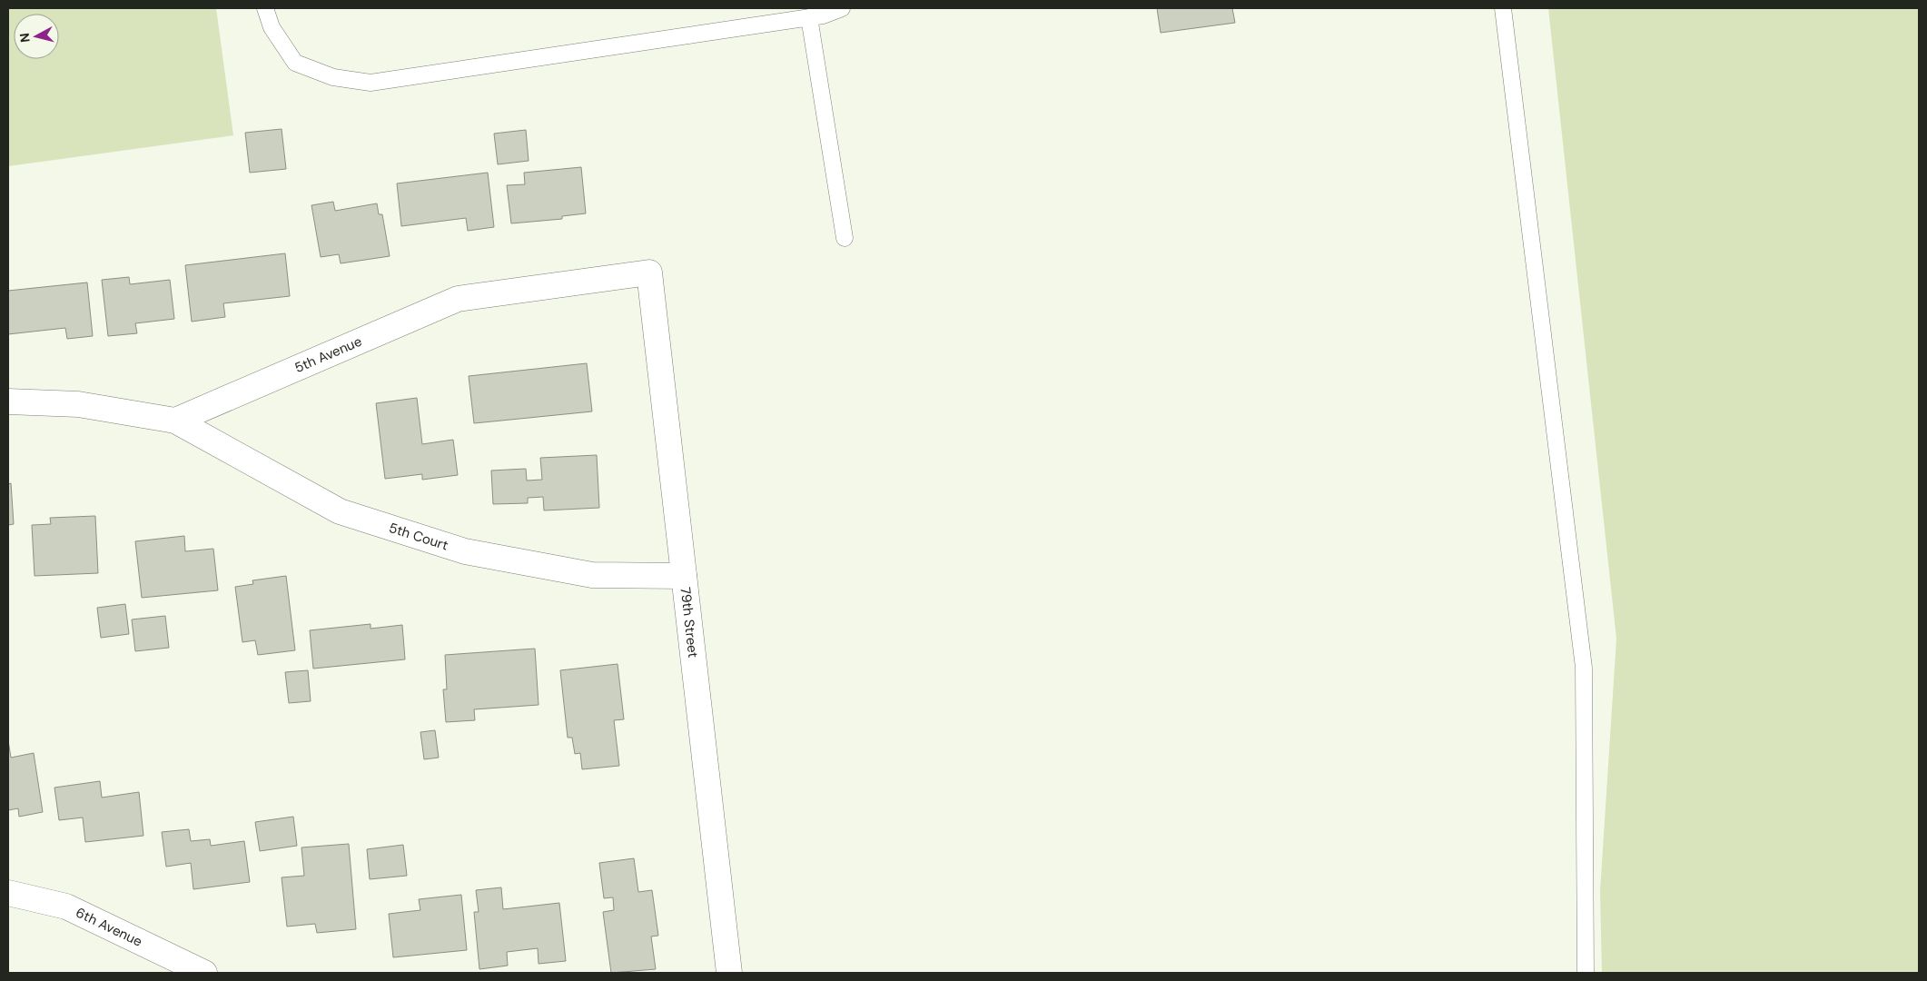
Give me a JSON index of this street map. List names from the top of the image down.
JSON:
{
  "streets": {
    "street": [
      "5th Avenue",
      "5th Court",
      "79th Street",
      "6th Avenue"
    ]
  },
  "crossings": [
    ["5th Avenue", "5th Court"],
    ["5th Avenue", "79th Street"],
    ["5th Court", "79th Street"]
  ],
  "north": "left"
}
